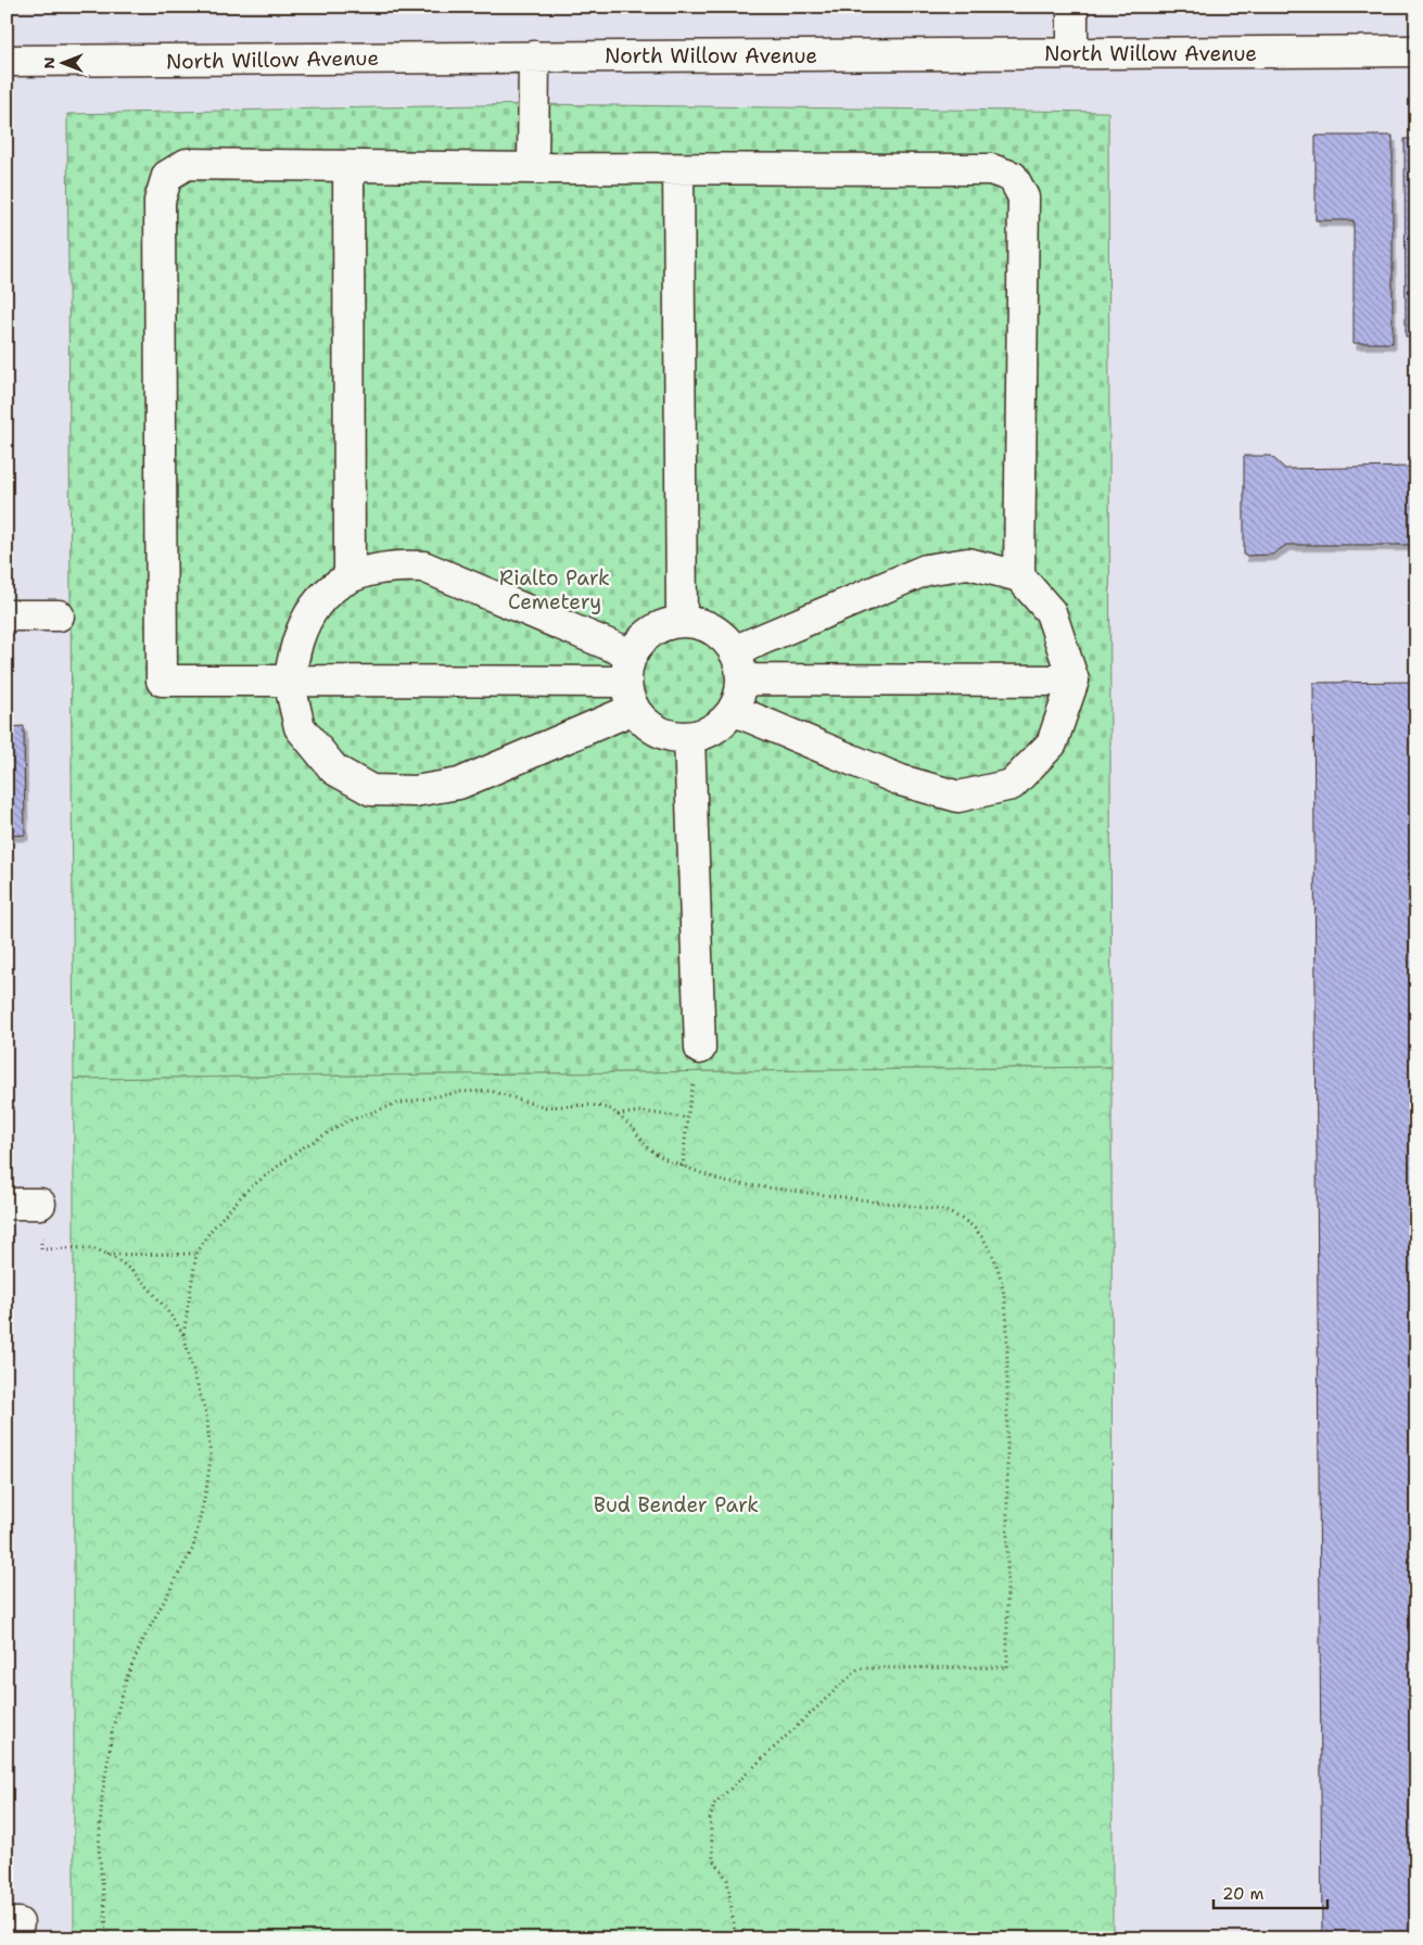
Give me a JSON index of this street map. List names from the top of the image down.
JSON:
{
  "streets": {
    "street": ["North Willow Avenue"]
  },
  "parks": ["Rialto Park Cemetery", "Bud Bender Park"],
  "scale_bar": "20 m",
  "north": "left"
}
